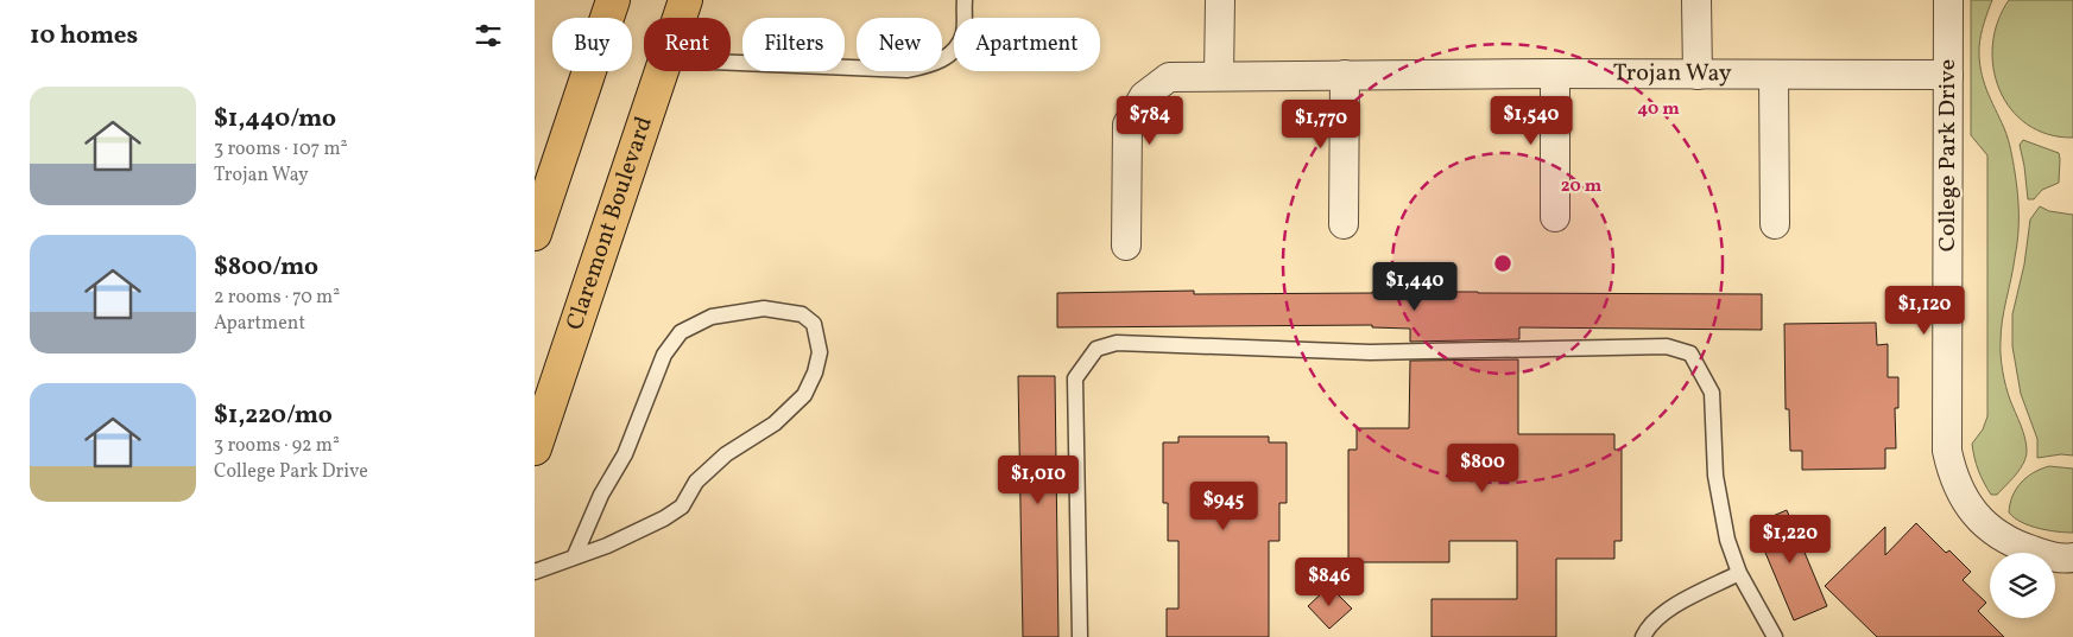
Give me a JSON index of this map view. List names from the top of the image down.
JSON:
{
  "streets": {
    "main road": ["Claremont Boulevard"],
    "street": ["Trojan Way", "College Park Drive"]
  },
  "crossings": [
    ["Trojan Way", "College Park Drive"]
  ],
  "page": {
    "heading": "10 homes",
    "chip": [
      "Buy",
      "Rent",
      "Filters",
      "New",
      "Apartment"
    ],
    "list": [
      {
        "name": "$1,440/mo",
        "note": "3 rooms · 107 m² · Trojan Way"
      },
      {
        "name": "$800/mo",
        "note": "2 rooms · 70 m² · Apartment"
      },
      {
        "name": "$1,220/mo",
        "note": "3 rooms · 92 m² · College Park Drive"
      }
    ],
    "price": [
      "$784",
      "$1,540",
      "$1,770",
      "$1,440",
      "$1,120",
      "$800",
      "$1,010",
      "$945",
      "$1,220",
      "$846"
    ]
  },
  "rings": ["40 m", "20 m"]
}
